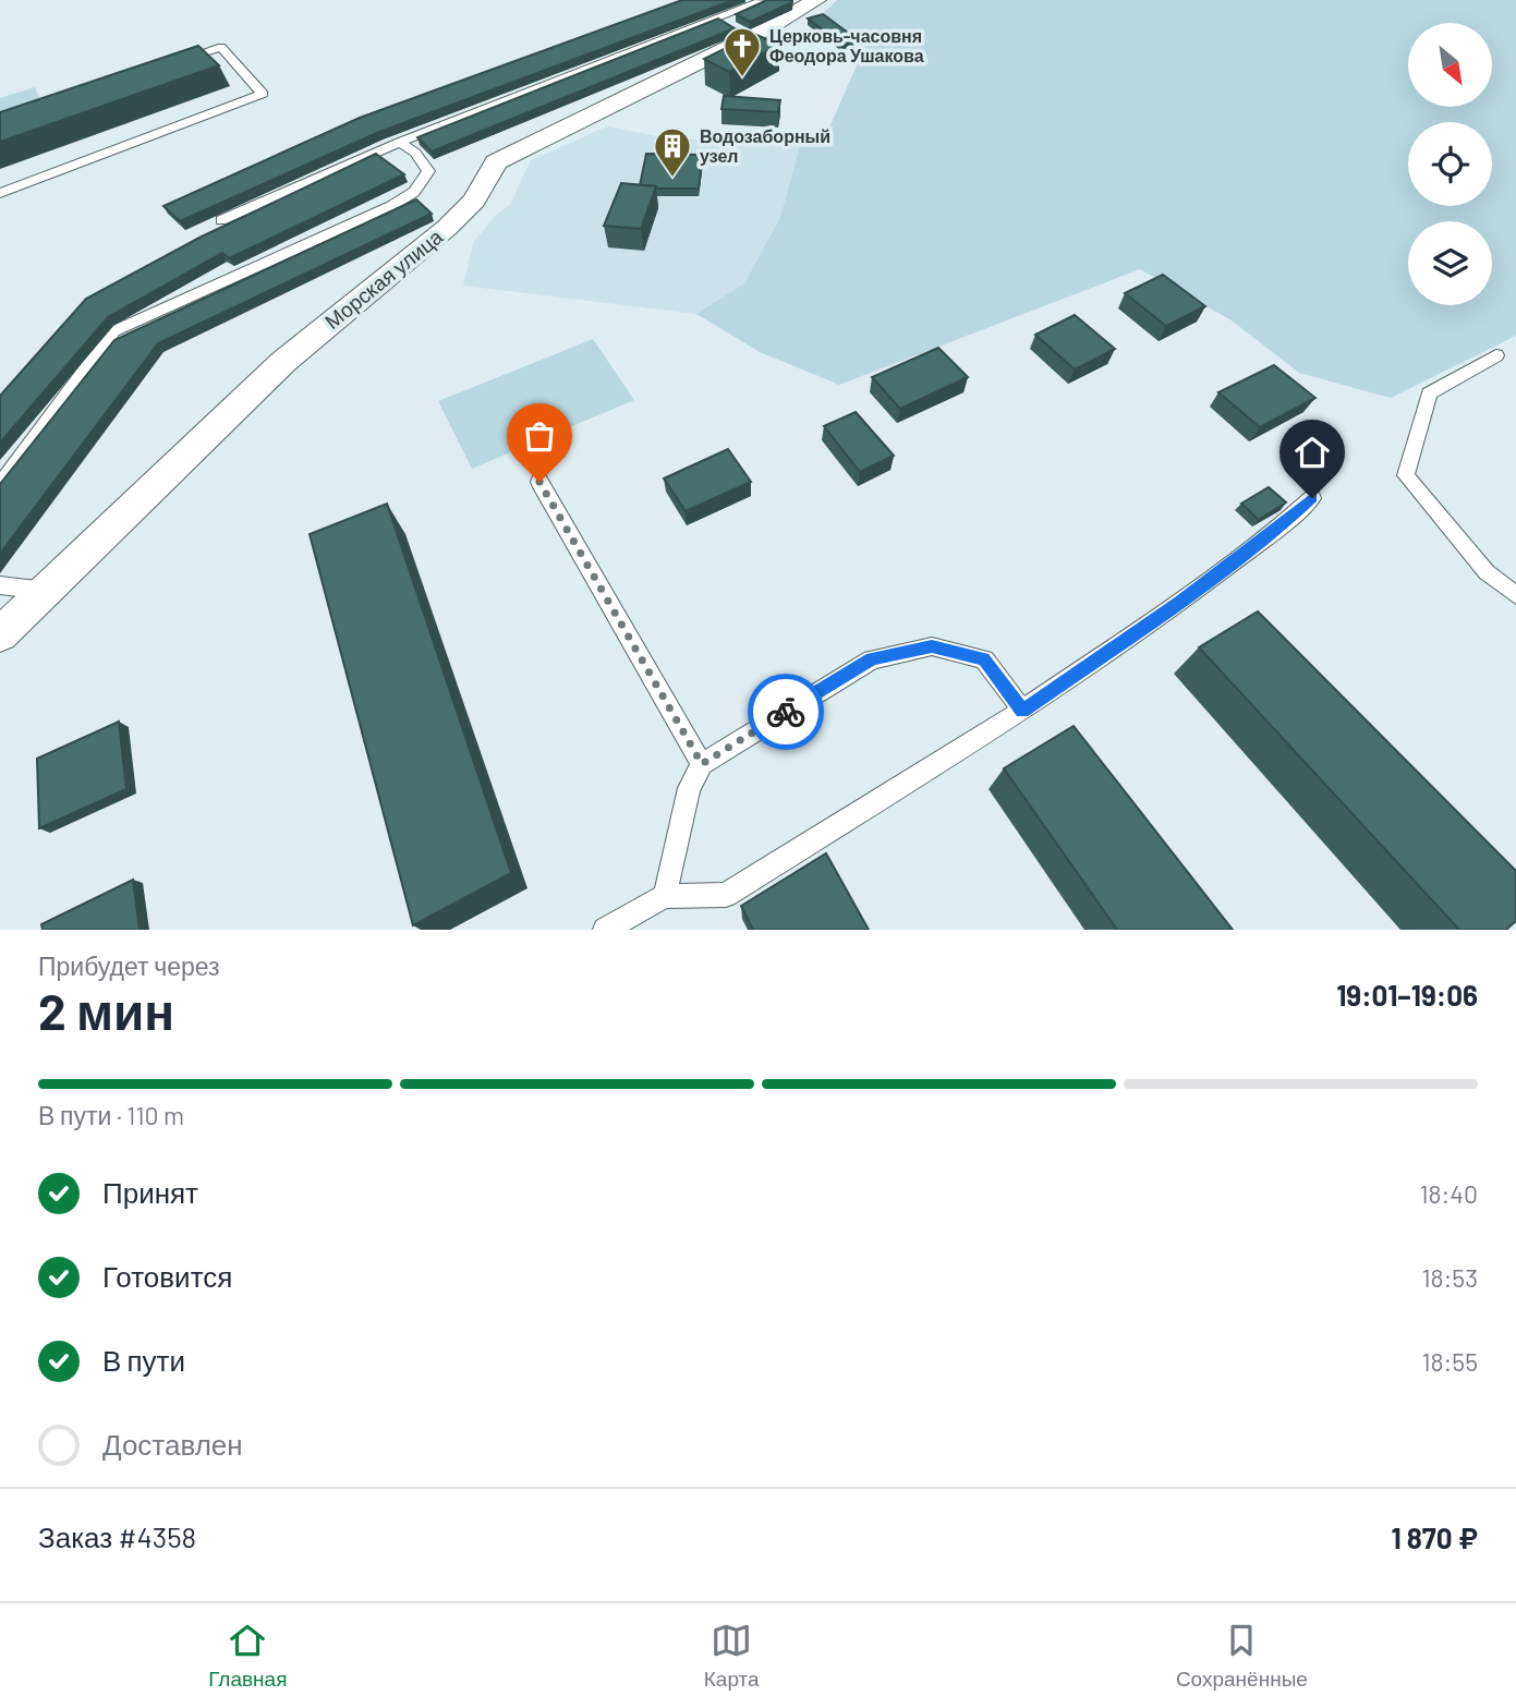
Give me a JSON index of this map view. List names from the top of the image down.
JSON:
{
  "streets": {
    "street": ["Морская улица"]
  },
  "places": {
    "church": ["Церковь-часовня Феодора Ушакова"],
    "building": ["Водозаборный узел"]
  },
  "north": "bottom right",
  "page": {
    "heading": ["2 мин", "Прибудет через", "19:01–19:06"],
    "panel": ["Заказ #4358", "1 870 ₽"],
    "bar": "В пути · 110 m",
    "list": [
      ["Принят", "18:40"],
      ["Готовится", "18:53"],
      ["В пути", "18:55"],
      "Доставлен"
    ],
    "tabs": ["Главная", "Карта", "Сохранённые"]
  }
}
